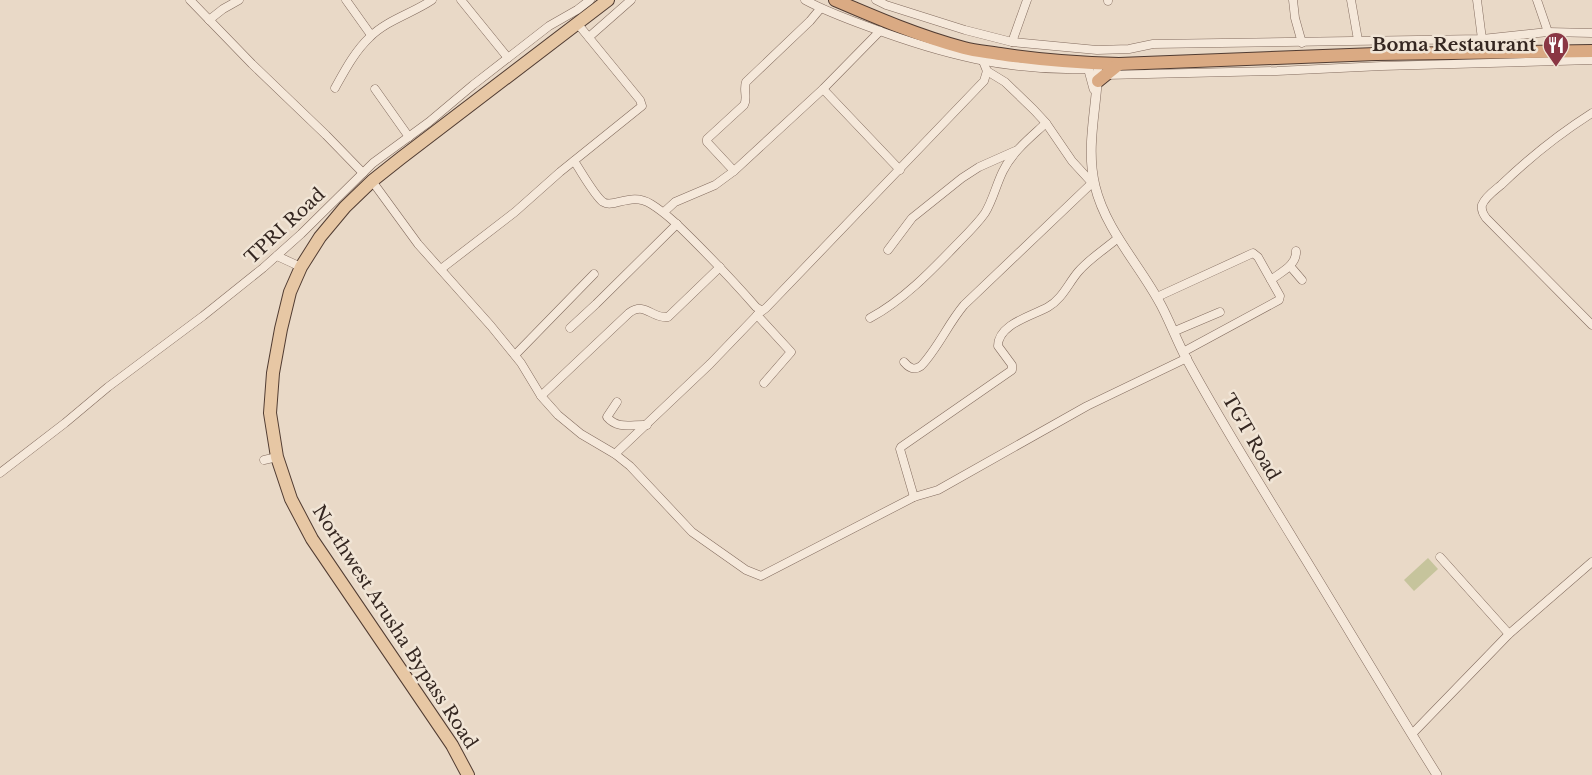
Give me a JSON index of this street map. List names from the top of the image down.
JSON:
{
  "streets": {
    "main road": ["Northwest Arusha Bypass Road"],
    "street": ["TPRI Road", "TGT Road"]
  },
  "crossings": [
    ["TPRI Road", "Northwest Arusha Bypass Road"]
  ],
  "places": {
    "restaurant": ["Boma Restaurant"]
  }
}
